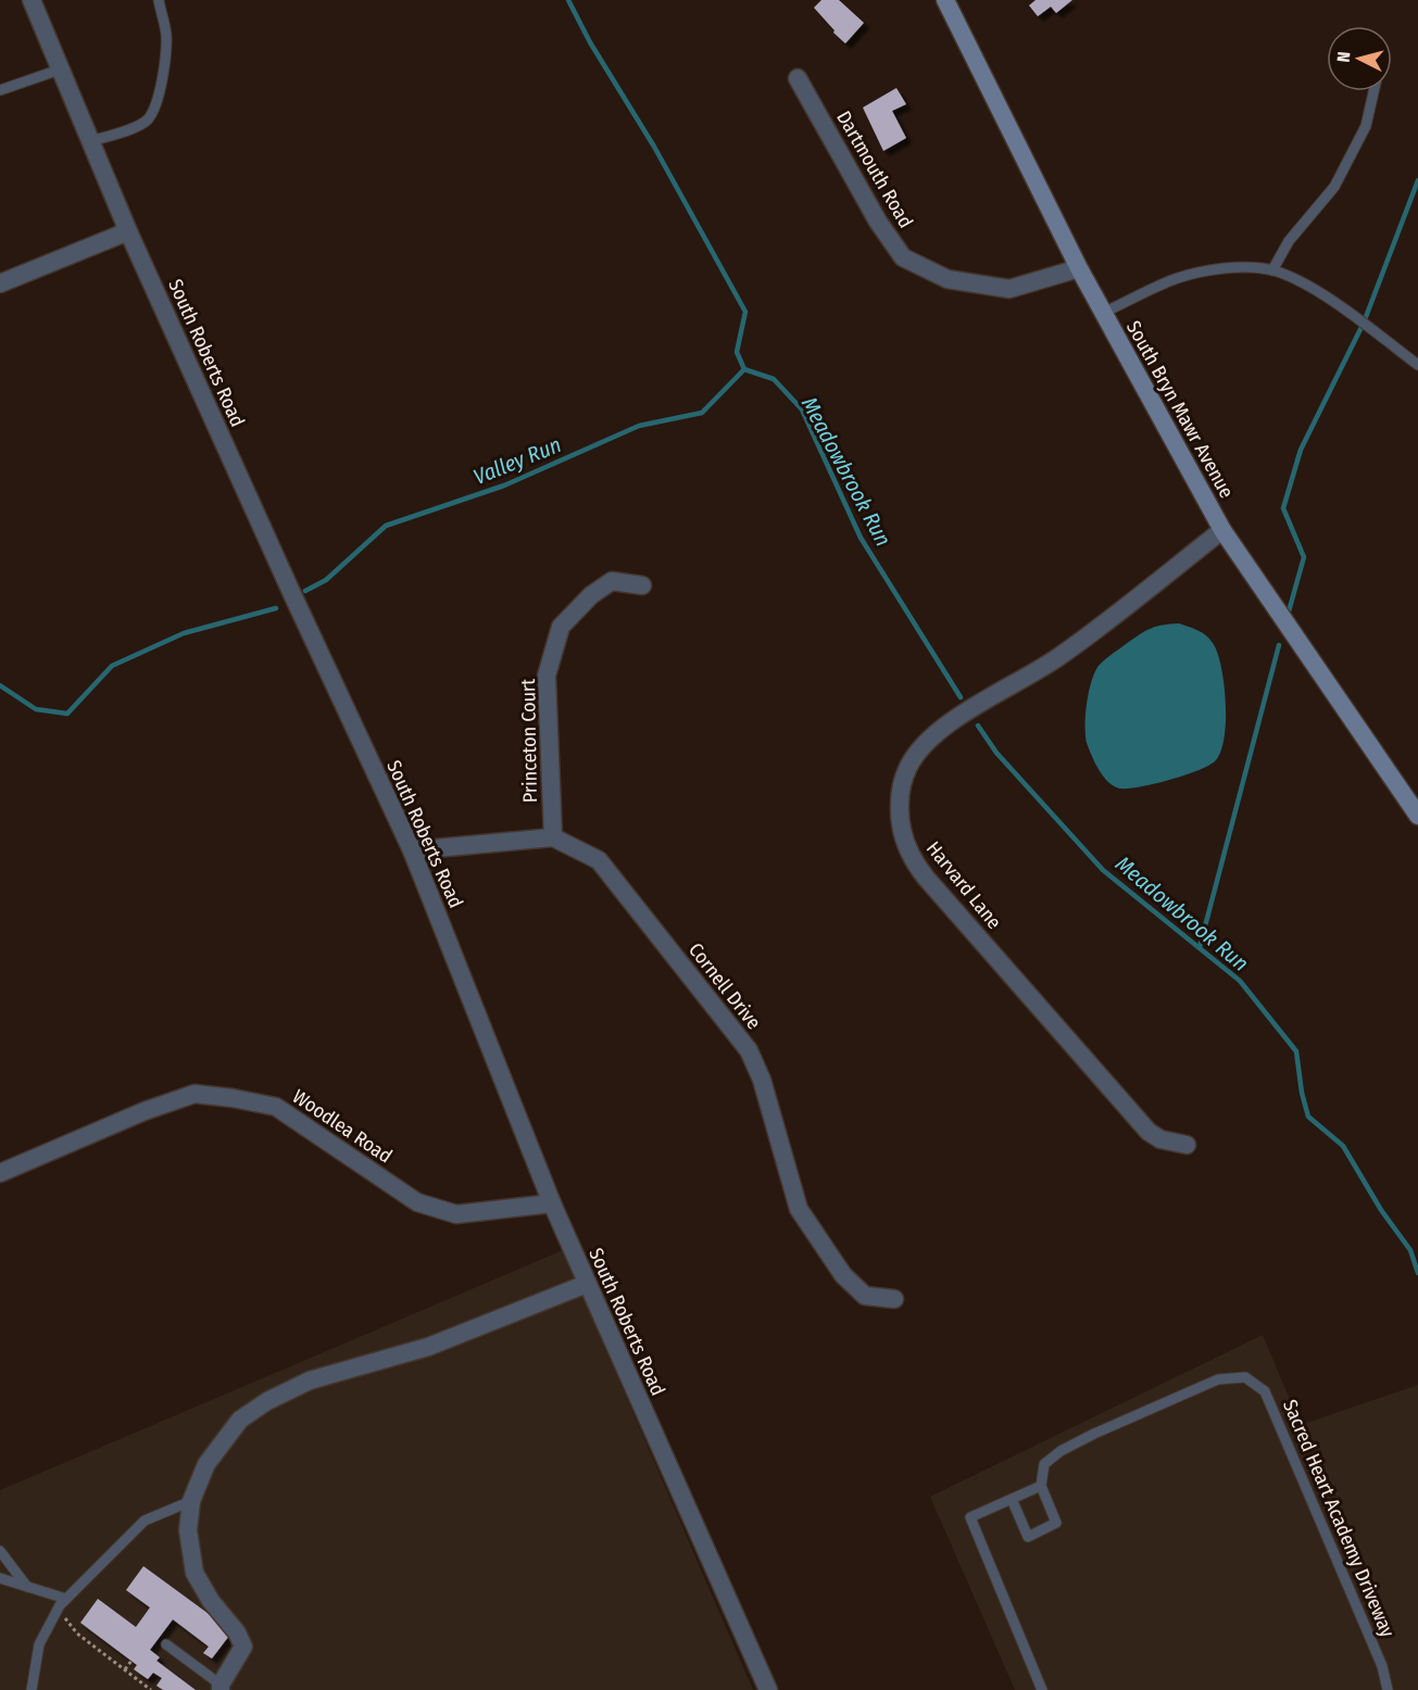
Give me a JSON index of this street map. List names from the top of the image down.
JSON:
{
  "streets": {
    "main road": ["South Bryn Mawr Avenue"],
    "street": [
      "Dartmouth Road",
      "South Roberts Road",
      "Princeton Court",
      "Harvard Lane",
      "Cornell Drive",
      "Woodlea Road"
    ],
    "lane": ["Sacred Heart Academy Driveway"]
  },
  "crossings": [
    ["Dartmouth Road", "South Bryn Mawr Avenue"],
    ["South Roberts Road", "Woodlea Road"],
    ["South Bryn Mawr Avenue", "Harvard Lane"],
    ["Princeton Court", "Cornell Drive"]
  ],
  "water": ["Valley Run", "Meadowbrook Run"],
  "north": "left"
}
